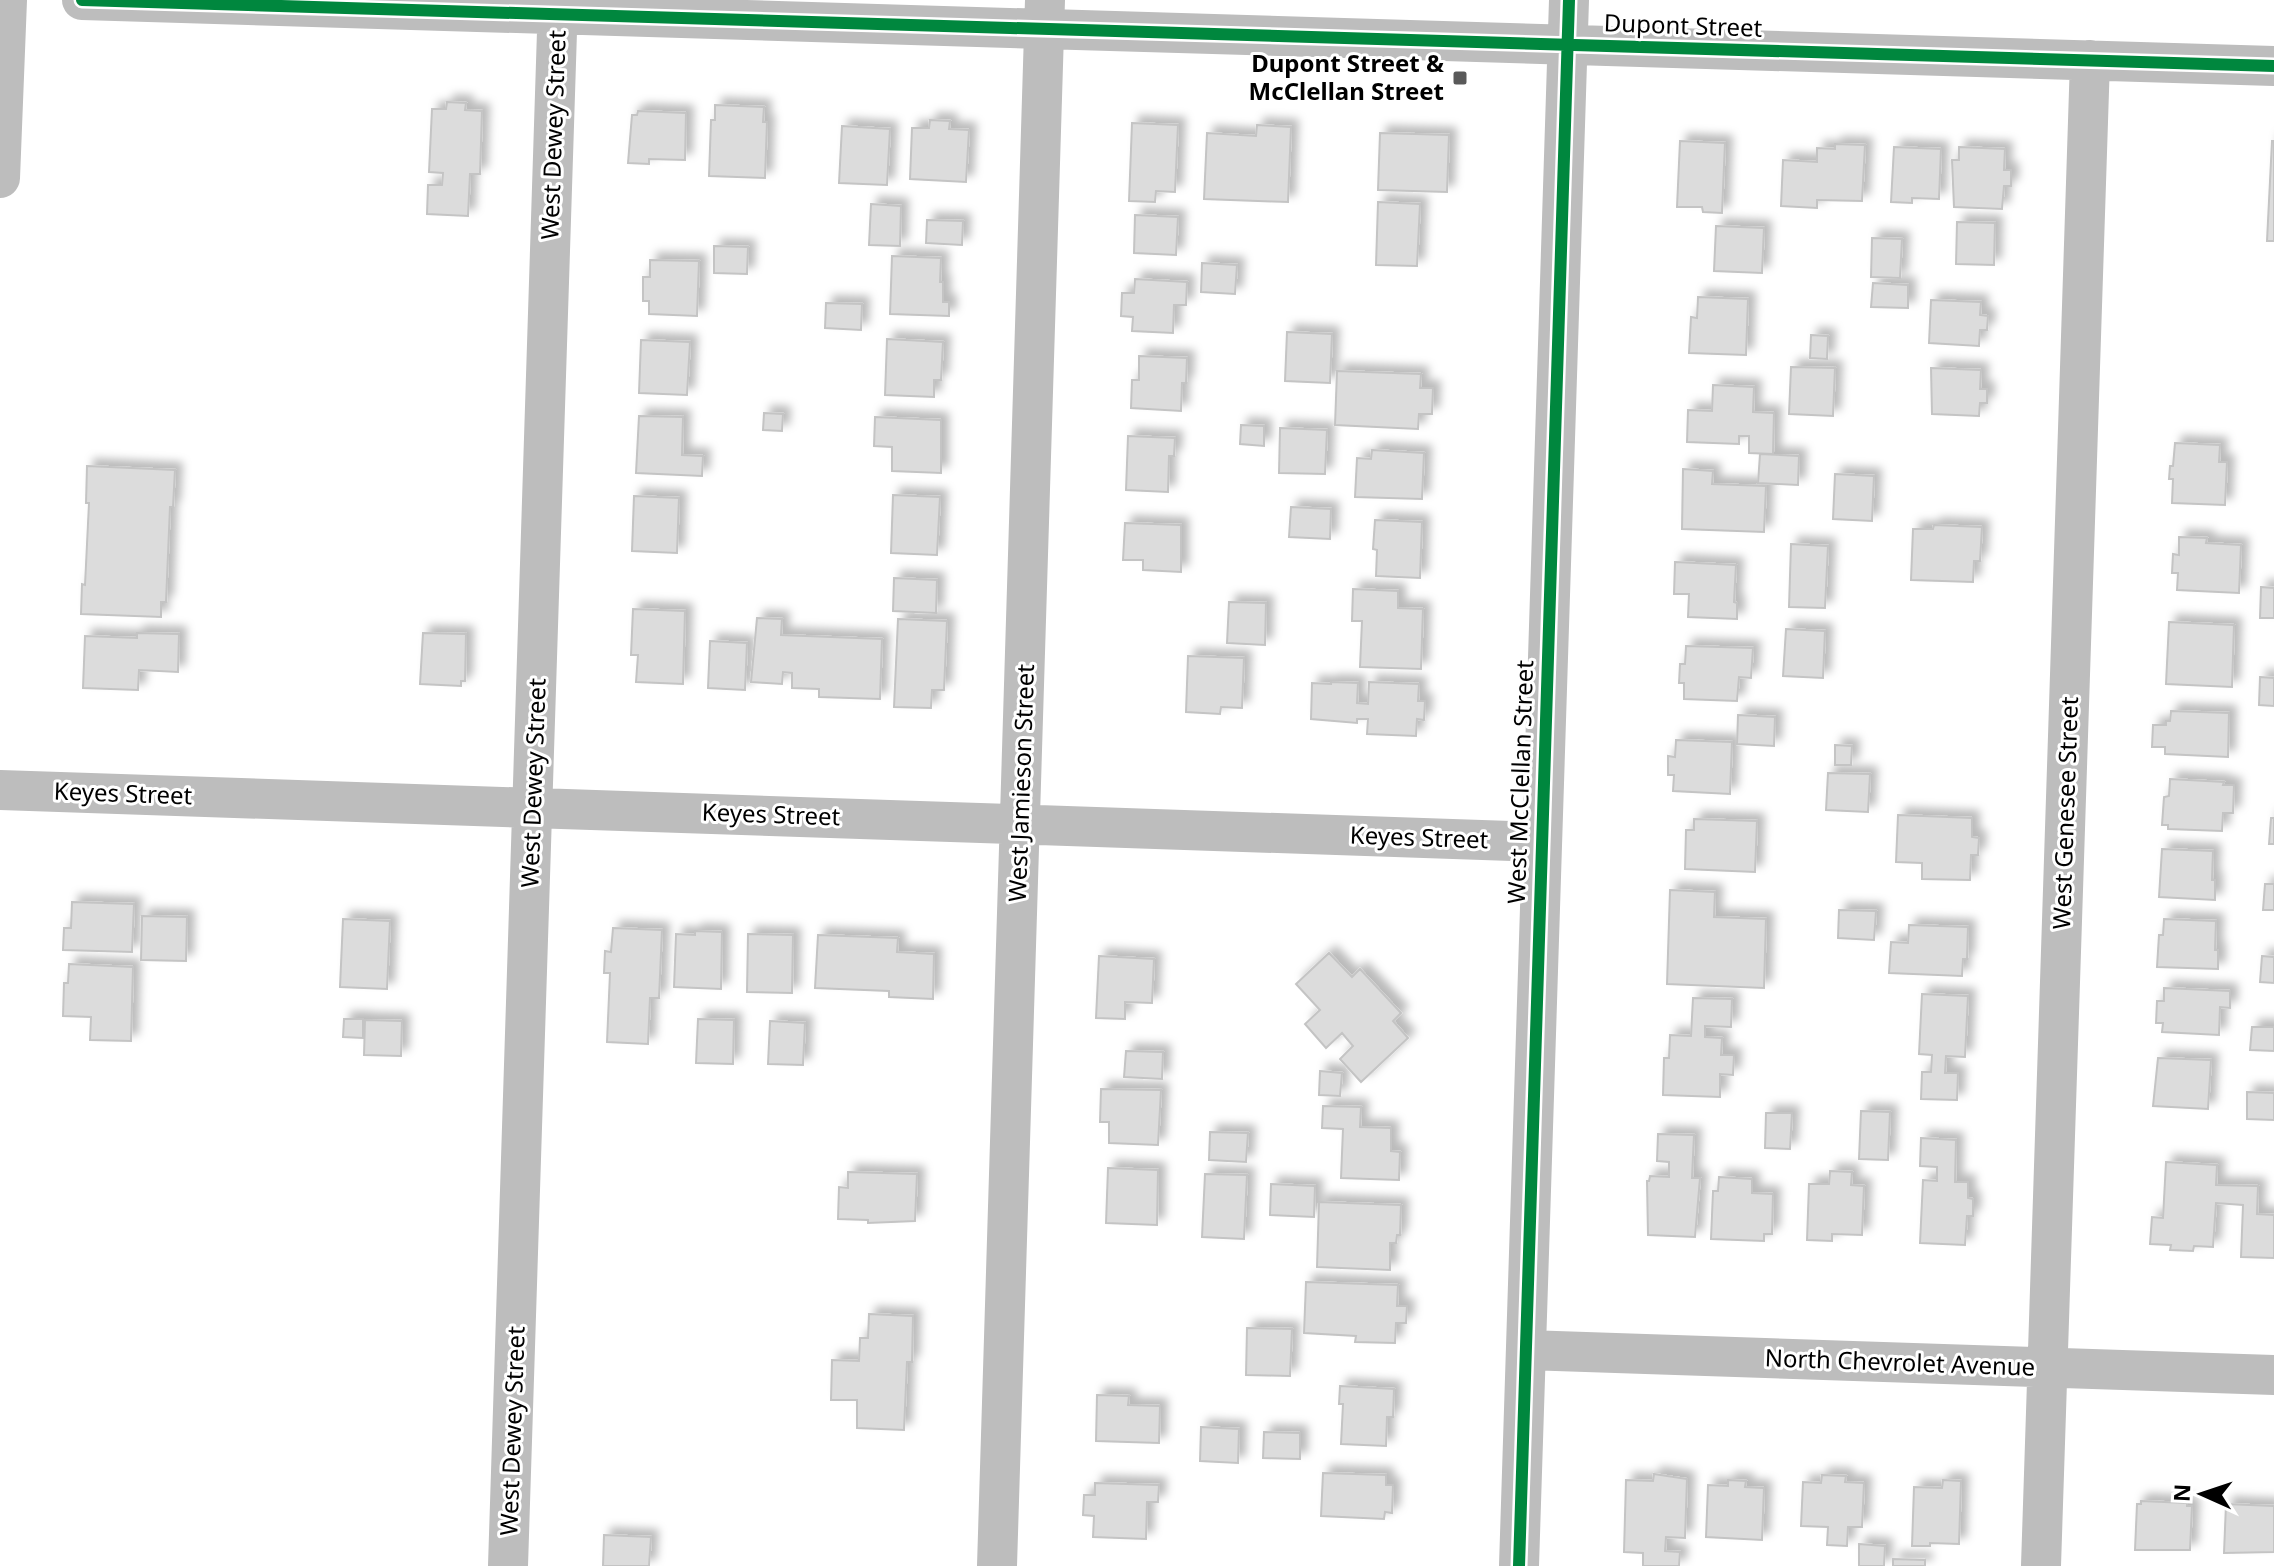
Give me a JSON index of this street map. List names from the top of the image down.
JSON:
{
  "streets": {
    "street": [
      "Dupont Street",
      "West Dewey Street",
      "West McClellan Street",
      "West Jamieson Street",
      "Keyes Street",
      "West Genesee Street",
      "North Chevrolet Avenue"
    ]
  },
  "crossings": [
    ["Dupont Street", "West Dewey Street"],
    ["Dupont Street", "West McClellan Street"],
    ["Dupont Street", "West Jamieson Street"],
    ["Dupont Street", "West Genesee Street"],
    ["West Dewey Street", "Keyes Street"],
    ["West McClellan Street", "Keyes Street"],
    ["West McClellan Street", "North Chevrolet Avenue"],
    ["West Jamieson Street", "Keyes Street"],
    ["West Genesee Street", "North Chevrolet Avenue"]
  ],
  "places": {
    "transit": ["Dupont Street & McClellan Street"]
  },
  "north": "left"
}
